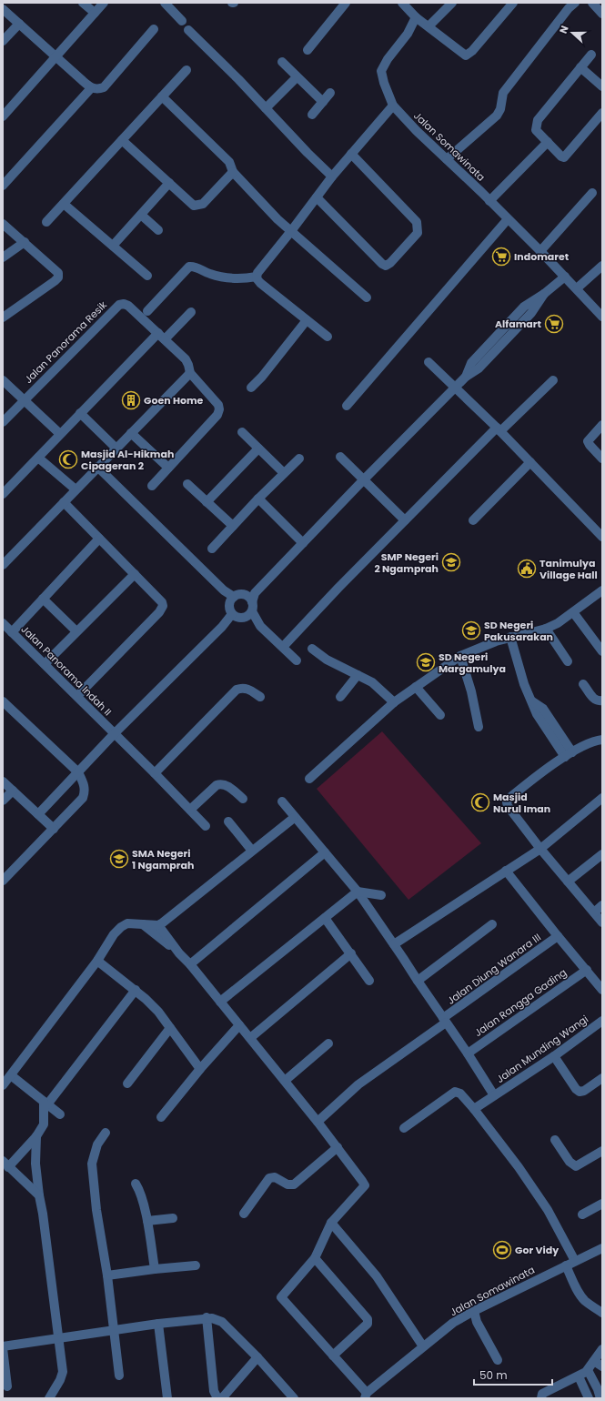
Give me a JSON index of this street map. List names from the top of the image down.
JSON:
{
  "streets": {
    "street": [
      "Jalan Somawinata",
      "Jalan Panorama Resik",
      "Jalan Panorama Indah II",
      "Jalan Diung Wanara III",
      "Jalan Rangga Gading",
      "Jalan Munding Wangi"
    ]
  },
  "places": {
    "supermarket": ["Indomaret", "Alfamart"],
    "building": ["Goen Home"],
    "mosque": ["Masjid Al-Hikmah Cipageran 2", "Masjid Nurul Iman"],
    "school or university": [
      "SMP Negeri 2 Ngamprah",
      "SD Negeri Pakusarakan",
      "SD Negeri Margamulya",
      "SMA Negeri 1 Ngamprah"
    ],
    "public building": ["Tanimulya Village Hall"],
    "sports": ["Gor Vidy"]
  },
  "scale_bar": "50 m",
  "north": "left"
}
